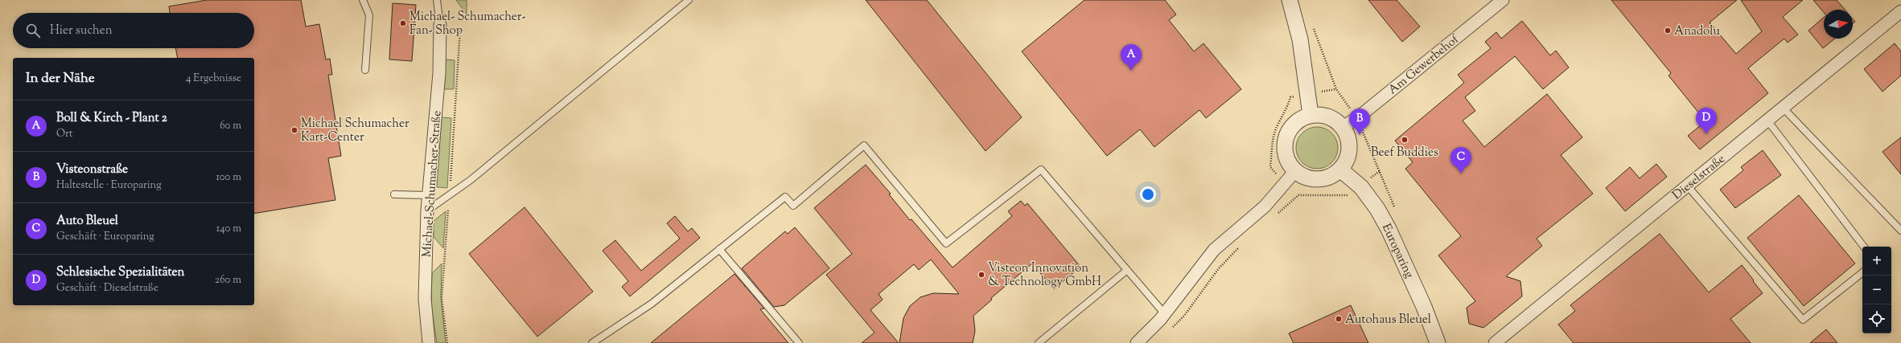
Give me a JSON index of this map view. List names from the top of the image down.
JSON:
{
  "streets": {
    "street": [
      "Am Gewerbehof",
      "Dieselstraße",
      "Michael-Schumacher-Straße",
      "Europaring"
    ]
  },
  "crossings": [
    ["Am Gewerbehof", "Europaring"]
  ],
  "places": [
    "Michael- Schumacher- Fan- Shop",
    "Anadolu",
    "Michael Schumacher Kart-Center",
    "Beef Buddies",
    "Visteon Innovation & Technology GmbH",
    "Autohaus Bleuel"
  ],
  "north": "right",
  "page": {
    "search": "Hier suchen",
    "pins": [
      "A",
      "D",
      "B",
      "C"
    ],
    "heading": ["In der Nähe", "4 Ergebnisse"],
    "list": [
      {
        "mark": "A",
        "name": "Boll & Kirch - Plant 2",
        "note": "Ort",
        "value": "60 m"
      },
      {
        "mark": "B",
        "name": "Visteonstraße",
        "note": "Haltestelle · Europaring",
        "value": "100 m"
      },
      {
        "mark": "C",
        "name": "Auto Bleuel",
        "note": "Geschäft · Europaring",
        "value": "140 m"
      },
      {
        "mark": "D",
        "name": "Schlesische Spezialitäten",
        "note": "Geschäft · Dieselstraße",
        "value": "260 m"
      }
    ],
    "map_buttons": ["+", "−"]
  }
}
